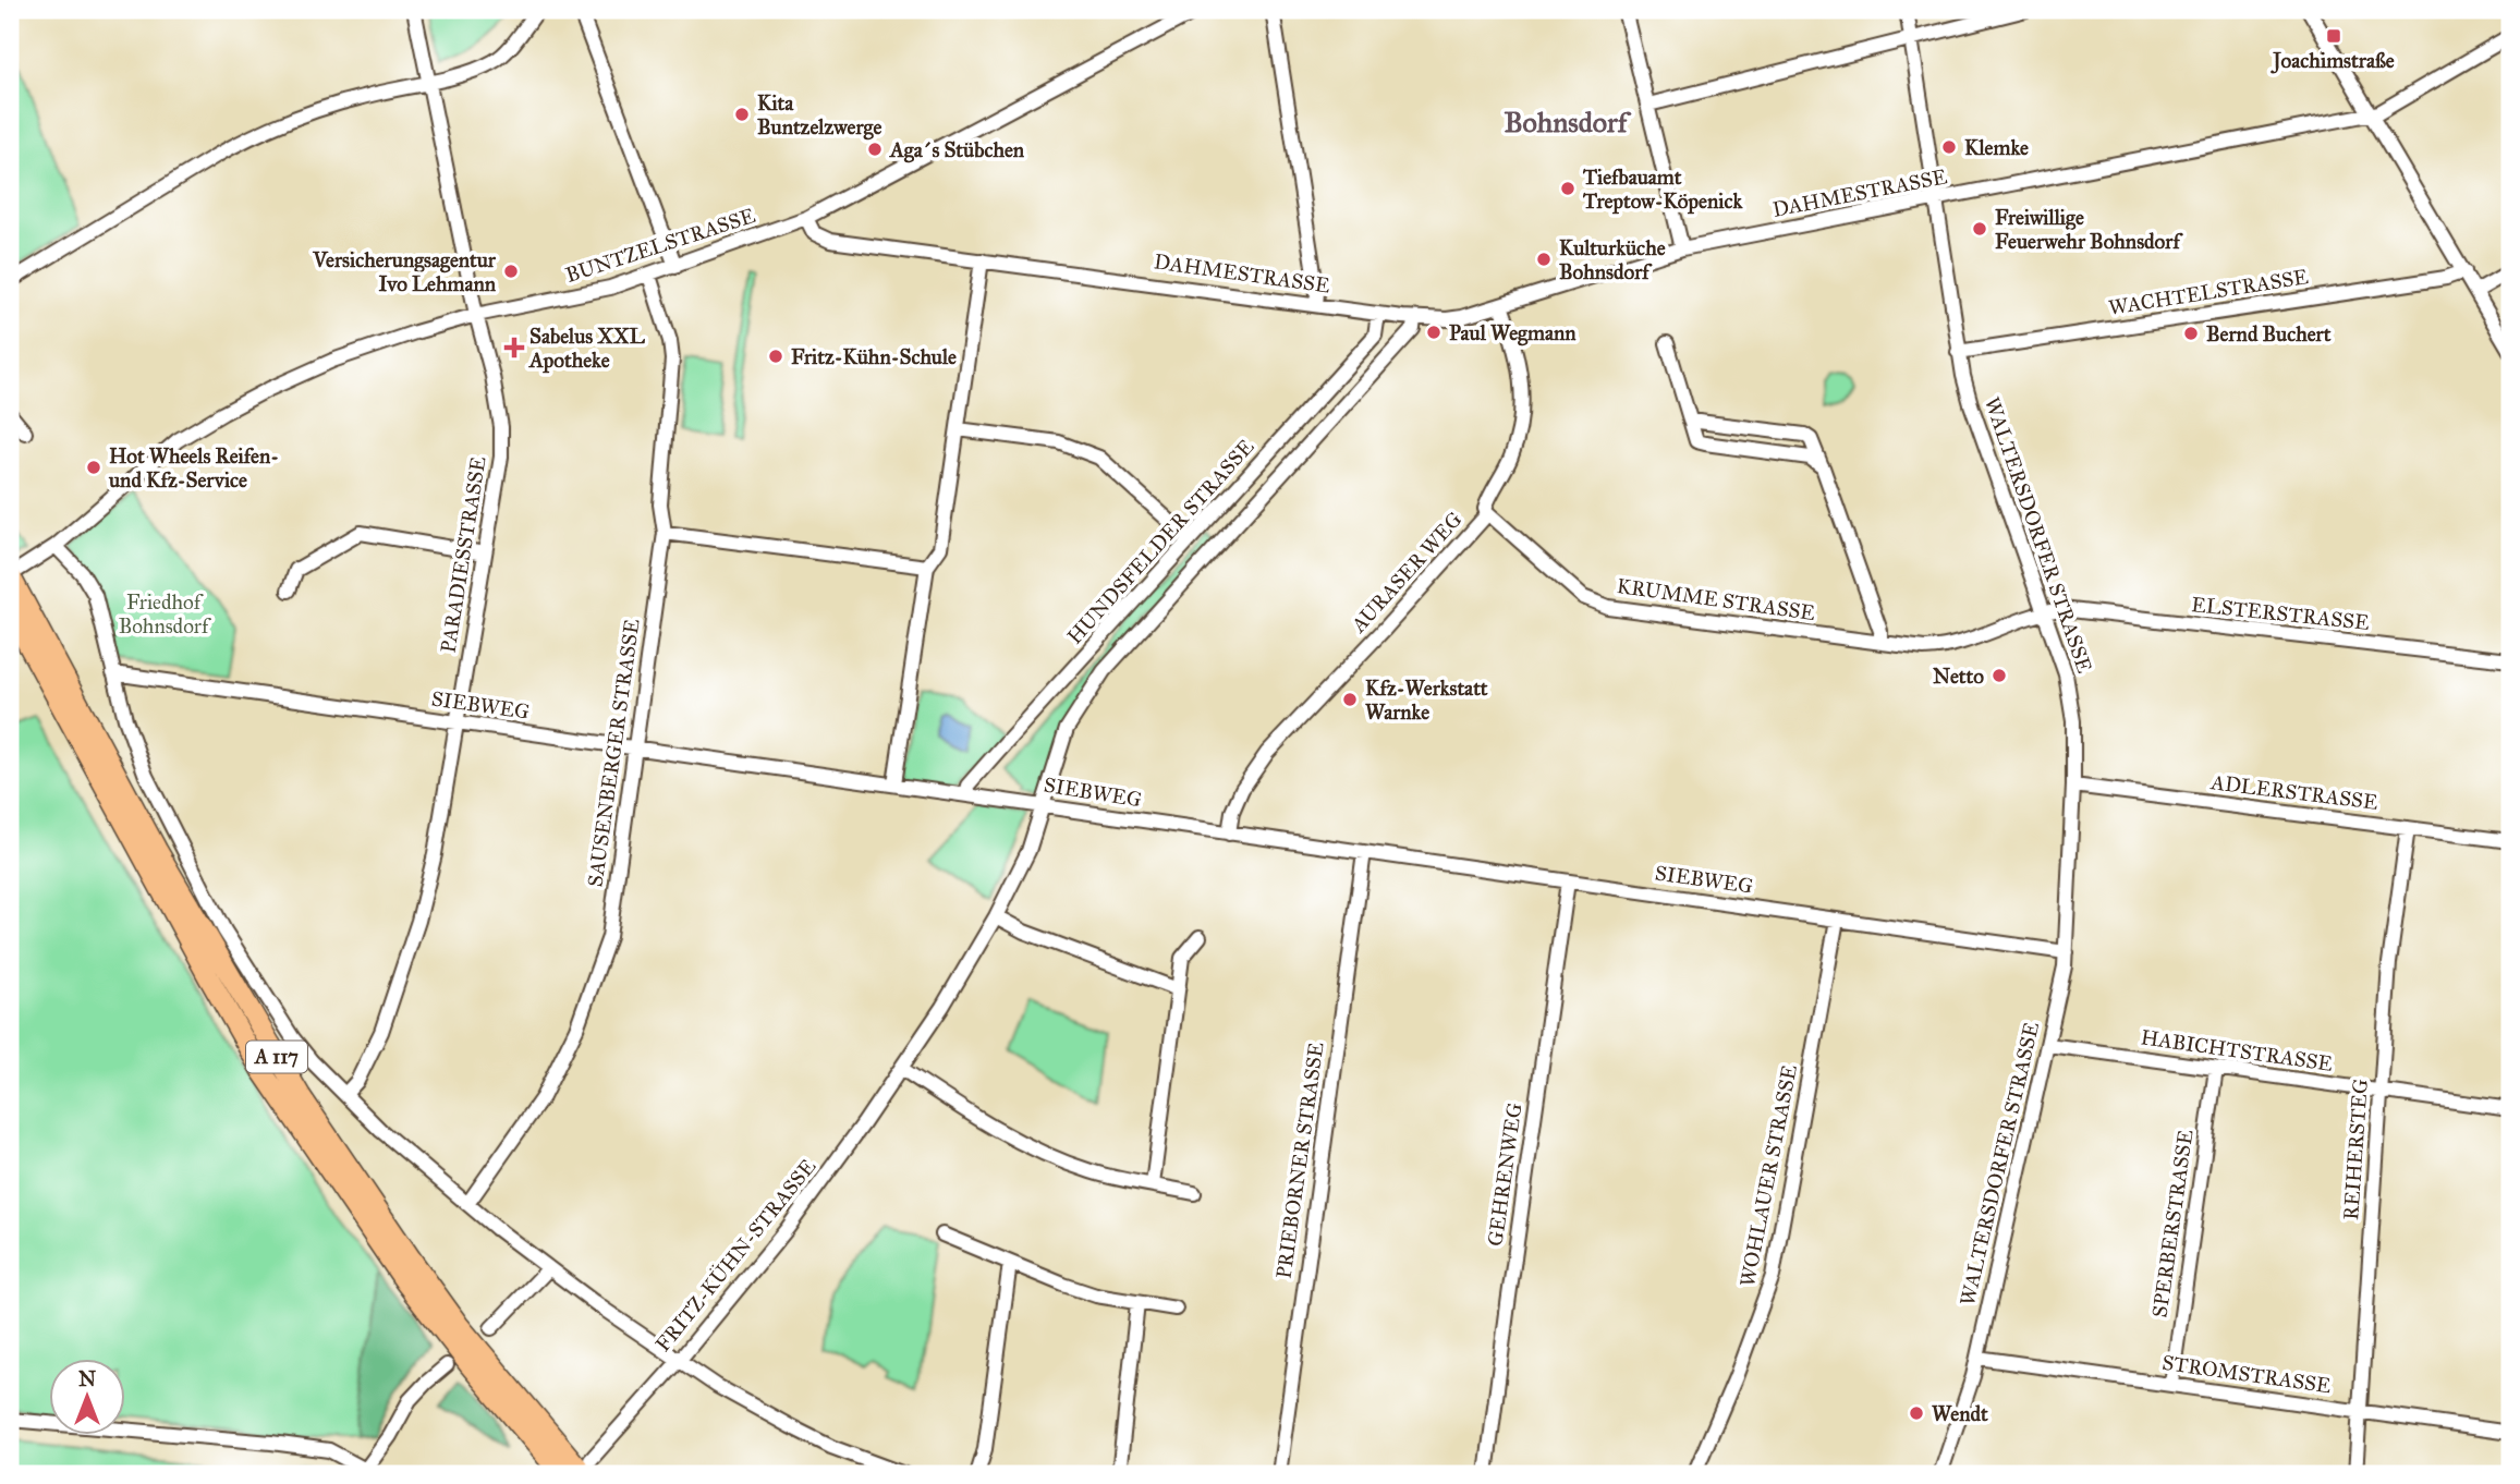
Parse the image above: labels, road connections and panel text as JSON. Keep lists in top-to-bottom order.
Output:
{
  "streets": {
    "highway": ["A 117"],
    "street": [
      "DAHMESTRASSE",
      "BUNTZELSTRASSE",
      "WACHTELSTRASSE",
      "WALTERSDORFER STRASSE",
      "HUNDSFELDER STRASSE",
      "PARADIESSTRASSE",
      "AURASER WEG",
      "KRUMME STRASSE",
      "ELSTERSTRASSE",
      "SIEBWEG",
      "SAUSENBERGER STRASSE",
      "ADLERSTRASSE",
      "HABICHTSTRASSE",
      "REIHERSTEG",
      "PRIEBORNER STRASSE",
      "GEHRENWEG",
      "WOHLAUER STRASSE",
      "SPERBERSTRASSE",
      "FRITZ-KÜHN-STRASSE",
      "STROMSTRASSE"
    ]
  },
  "crossings": [
    ["DAHMESTRASSE", "BUNTZELSTRASSE"],
    ["DAHMESTRASSE", "WALTERSDORFER STRASSE"],
    ["DAHMESTRASSE", "HUNDSFELDER STRASSE"],
    ["DAHMESTRASSE", "AURASER WEG"],
    ["BUNTZELSTRASSE", "PARADIESSTRASSE"],
    ["BUNTZELSTRASSE", "SAUSENBERGER STRASSE"],
    ["BUNTZELSTRASSE", "A 117"],
    ["WACHTELSTRASSE", "WALTERSDORFER STRASSE"],
    ["WALTERSDORFER STRASSE", "KRUMME STRASSE"],
    ["WALTERSDORFER STRASSE", "ELSTERSTRASSE"],
    ["WALTERSDORFER STRASSE", "SIEBWEG"],
    ["WALTERSDORFER STRASSE", "ADLERSTRASSE"],
    ["WALTERSDORFER STRASSE", "HABICHTSTRASSE"],
    ["WALTERSDORFER STRASSE", "STROMSTRASSE"],
    ["HUNDSFELDER STRASSE", "SIEBWEG"],
    ["HUNDSFELDER STRASSE", "FRITZ-KÜHN-STRASSE"],
    ["PARADIESSTRASSE", "SIEBWEG"],
    ["AURASER WEG", "KRUMME STRASSE"],
    ["AURASER WEG", "SIEBWEG"],
    ["KRUMME STRASSE", "ELSTERSTRASSE"],
    ["SIEBWEG", "SAUSENBERGER STRASSE"],
    ["SIEBWEG", "PRIEBORNER STRASSE"],
    ["SIEBWEG", "GEHRENWEG"],
    ["SIEBWEG", "WOHLAUER STRASSE"],
    ["SIEBWEG", "FRITZ-KÜHN-STRASSE"],
    ["ADLERSTRASSE", "REIHERSTEG"],
    ["HABICHTSTRASSE", "REIHERSTEG"],
    ["HABICHTSTRASSE", "SPERBERSTRASSE"],
    ["A 117", "FRITZ-KÜHN-STRASSE"],
    ["REIHERSTEG", "STROMSTRASSE"],
    ["SPERBERSTRASSE", "STROMSTRASSE"]
  ],
  "districts": ["Bohnsdorf"],
  "parks": ["Friedhof Bohnsdorf"],
  "places": {
    "transit": ["Joachimstraße"],
    "other": [
      "Kita Buntzelzwerge",
      "Klemke",
      "Aga´s Stübchen",
      "Tiefbauamt Treptow-Köpenick",
      "Freiwillige Feuerwehr Bohnsdorf",
      "Kulturküche Bohnsdorf",
      "Versicherungsagentur Ivo Lehmann",
      "Paul Wegmann",
      "Bernd Buchert",
      "Fritz-Kühn-Schule",
      "Hot Wheels Reifen- und Kfz-Service",
      "Netto",
      "Kfz-Werkstatt Warnke",
      "Wendt"
    ],
    "health": ["Sabelus XXL Apotheke"]
  },
  "north": "top"
}
